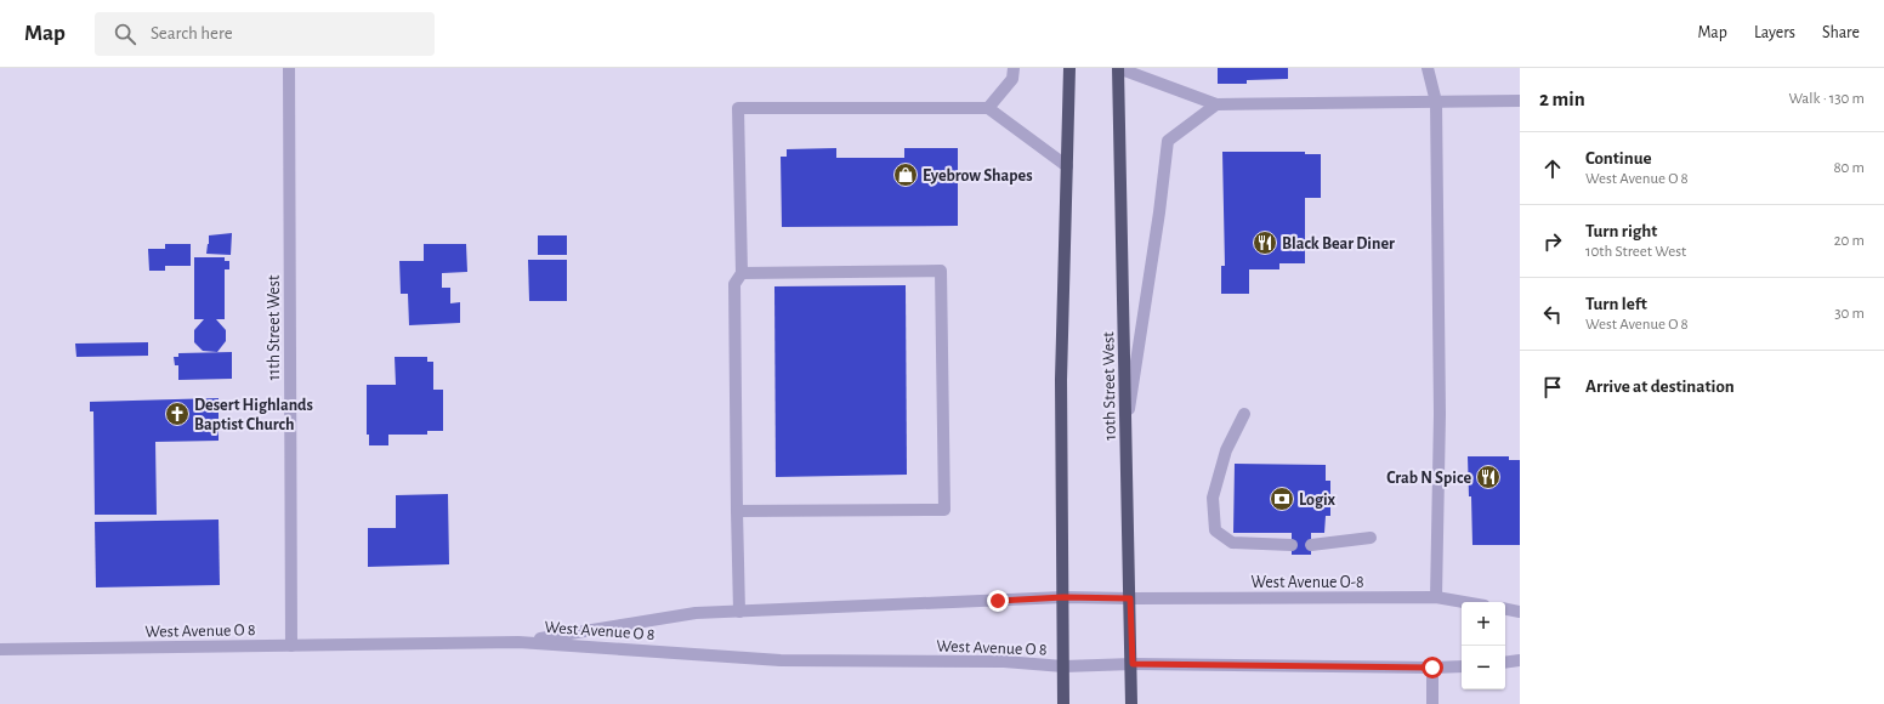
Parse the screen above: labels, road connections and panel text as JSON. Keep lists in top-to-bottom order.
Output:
{
  "streets": {
    "main road": ["10th Street West"],
    "street": ["11th Street West", "West Avenue O-8", "West Avenue O 8"]
  },
  "crossings": [
    ["11th Street West", "West Avenue O 8"],
    ["10th Street West", "West Avenue O-8"],
    ["10th Street West", "West Avenue O 8"],
    ["West Avenue O-8", "West Avenue O 8"]
  ],
  "places": {
    "shop": ["Eyebrow Shapes"],
    "restaurant": ["Black Bear Diner", "Crab N Spice"],
    "church": ["Desert Highlands Baptist Church"],
    "bank": ["Logix"]
  },
  "page": {
    "header": "Map",
    "search": "Search here",
    "nav": ["Map", "Layers", "Share"],
    "heading": ["2 min", "Walk · 130 m"],
    "list": [
      ["Continue", "West Avenue O 8", "80 m"],
      ["Turn right", "10th Street West", "20 m"],
      ["Turn left", "West Avenue O 8", "30 m"],
      "Arrive at destination"
    ],
    "map_buttons": ["+", "−"]
  }
}
